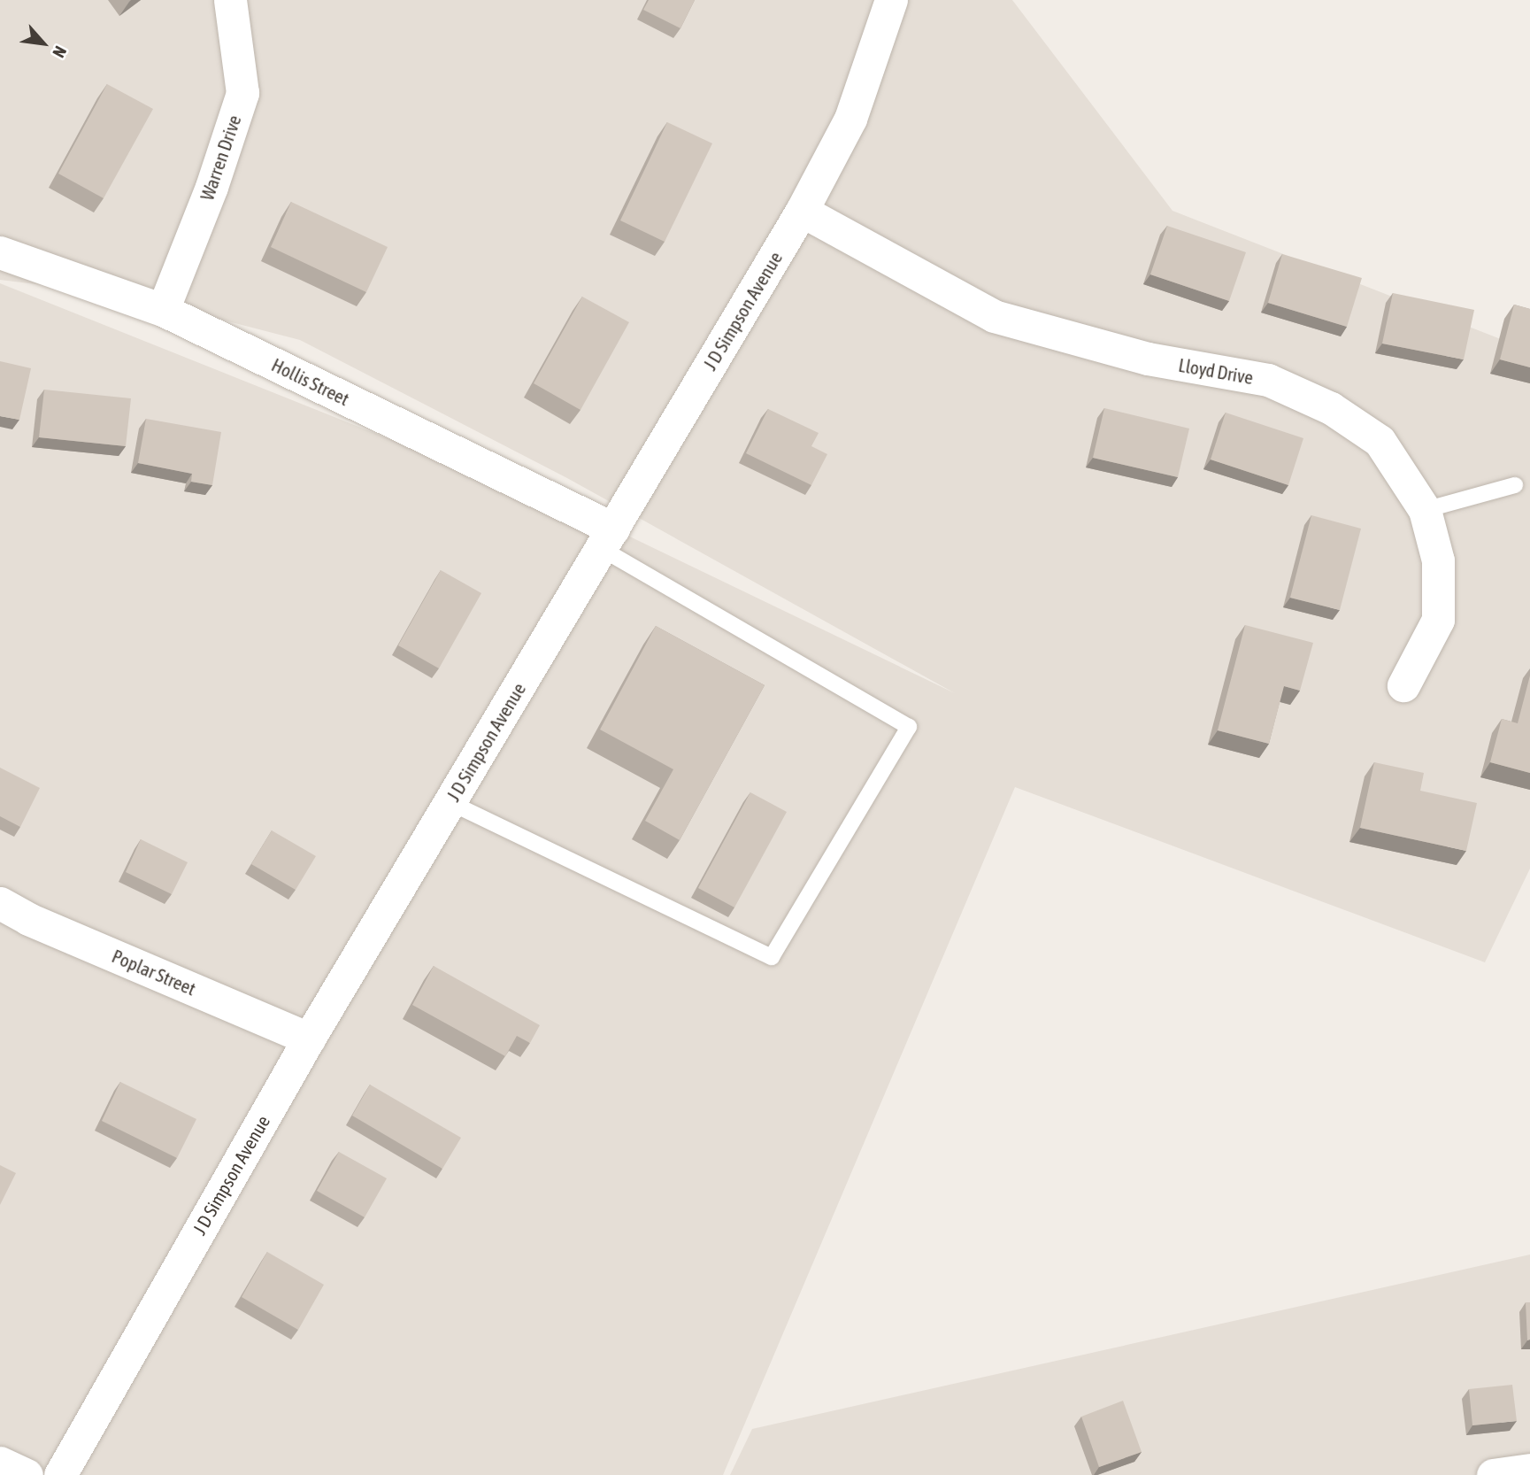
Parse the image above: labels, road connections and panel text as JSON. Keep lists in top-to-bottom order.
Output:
{
  "streets": {
    "street": [
      "Warren Drive",
      "J D Simpson Avenue",
      "Lloyd Drive",
      "Hollis Street",
      "Poplar Street"
    ]
  },
  "crossings": [
    ["Warren Drive", "Hollis Street"],
    ["J D Simpson Avenue", "Lloyd Drive"],
    ["J D Simpson Avenue", "Hollis Street"],
    ["J D Simpson Avenue", "Poplar Street"]
  ],
  "north": "bottom right"
}
